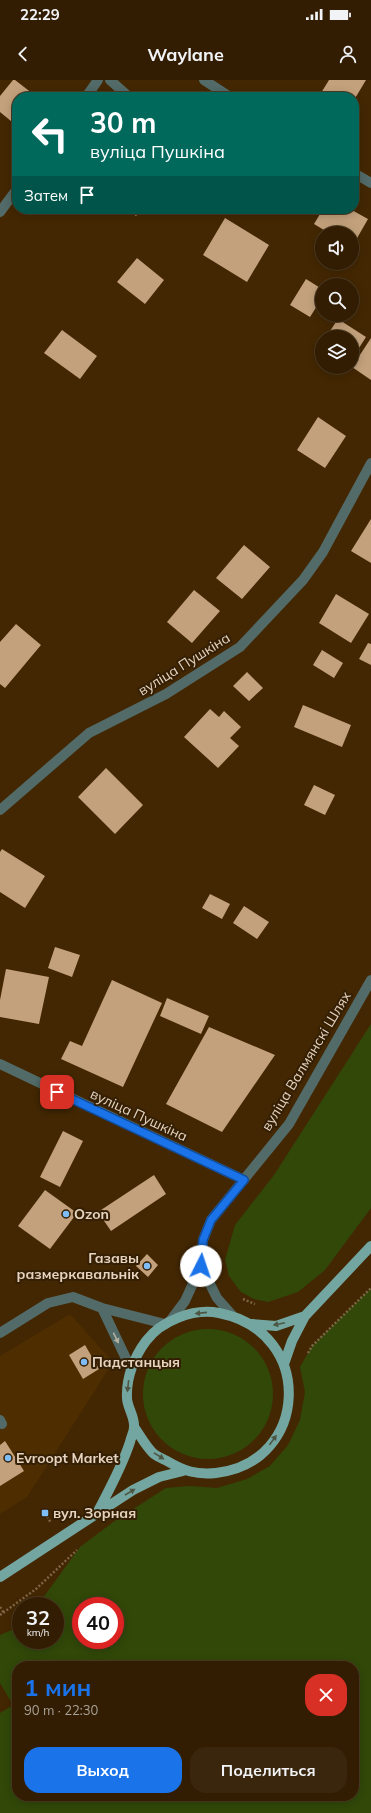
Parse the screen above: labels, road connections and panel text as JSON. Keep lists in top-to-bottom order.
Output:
{
  "streets": {
    "main road": ["вуліца Валмянскі Шлях"],
    "street": ["вуліца Пушкіна"]
  },
  "crossings": [
    ["вуліца Пушкіна", "вуліца Валмянскі Шлях"]
  ],
  "places": {
    "other": [
      "Ozon",
      "Газавы размеркавальнік",
      "Падстанцыя",
      "Evroopt Market"
    ],
    "transit": ["вул. Зорная"]
  },
  "page": {
    "status": "22:29",
    "header": "Waylane",
    "turn": ["30 m", "вуліца Пушкіна"],
    "then": "Затем",
    "speed": "32 km/h",
    "limit": "40",
    "heading": ["1 мин", "90 m · 22:30"],
    "buttons": ["Выход", "Поделиться"]
  }
}
